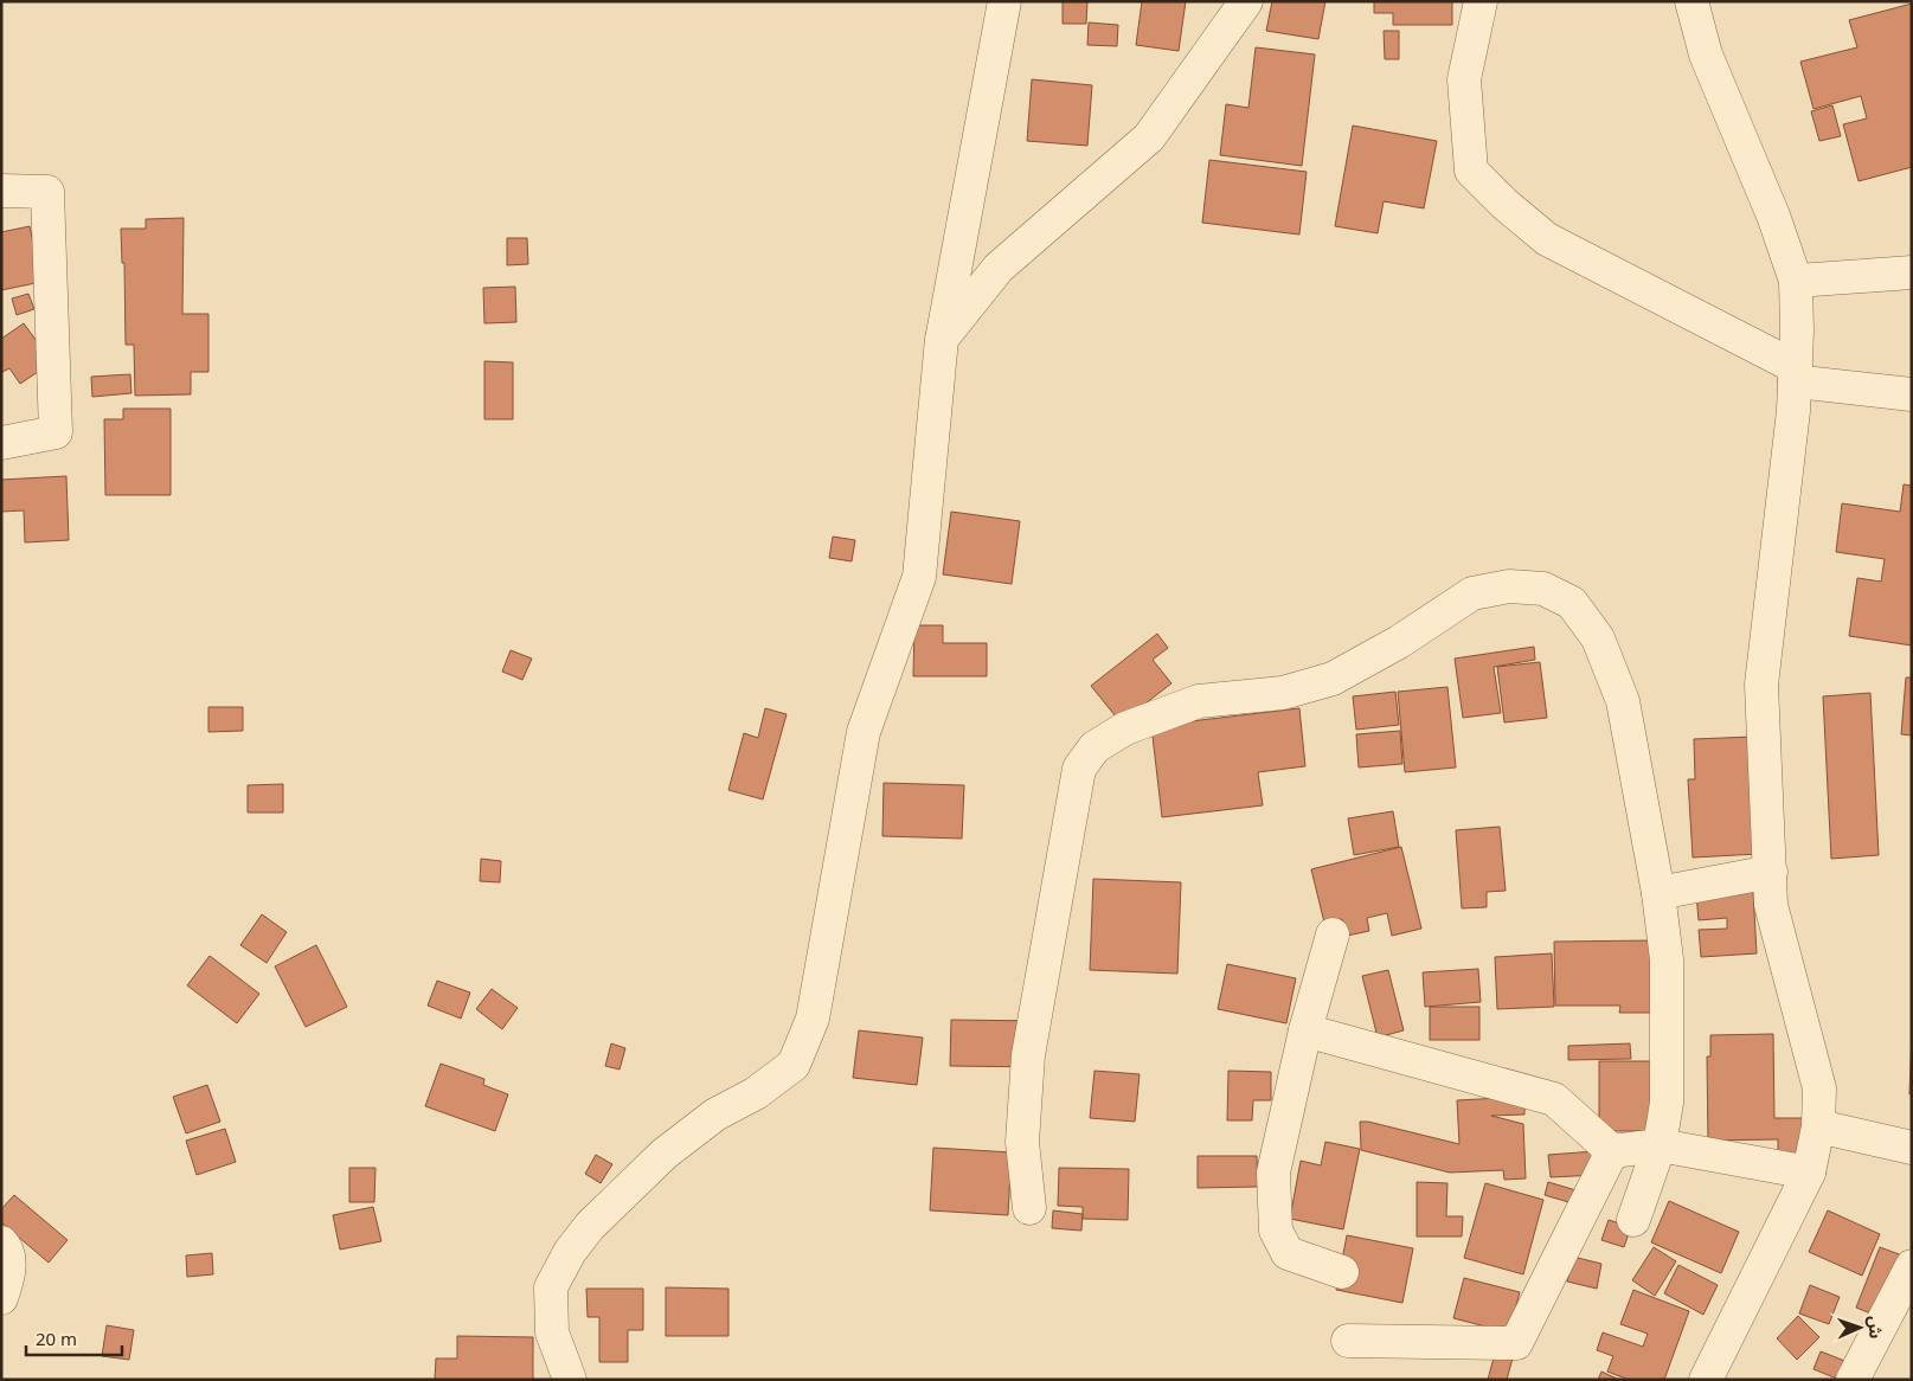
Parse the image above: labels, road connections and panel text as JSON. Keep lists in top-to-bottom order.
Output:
{
  "scale_bar": "20 m",
  "north": "right"
}
